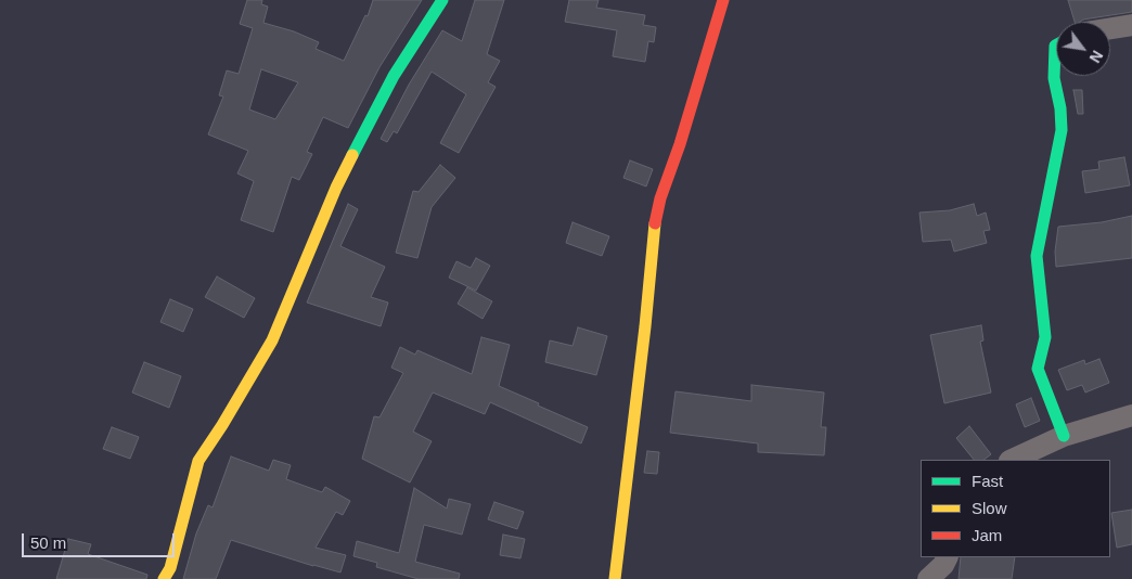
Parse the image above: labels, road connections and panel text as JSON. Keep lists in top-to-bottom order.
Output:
{
  "legend": ["Fast", "Slow", "Jam"],
  "scale_bar": "50 m",
  "north": "bottom right"
}
